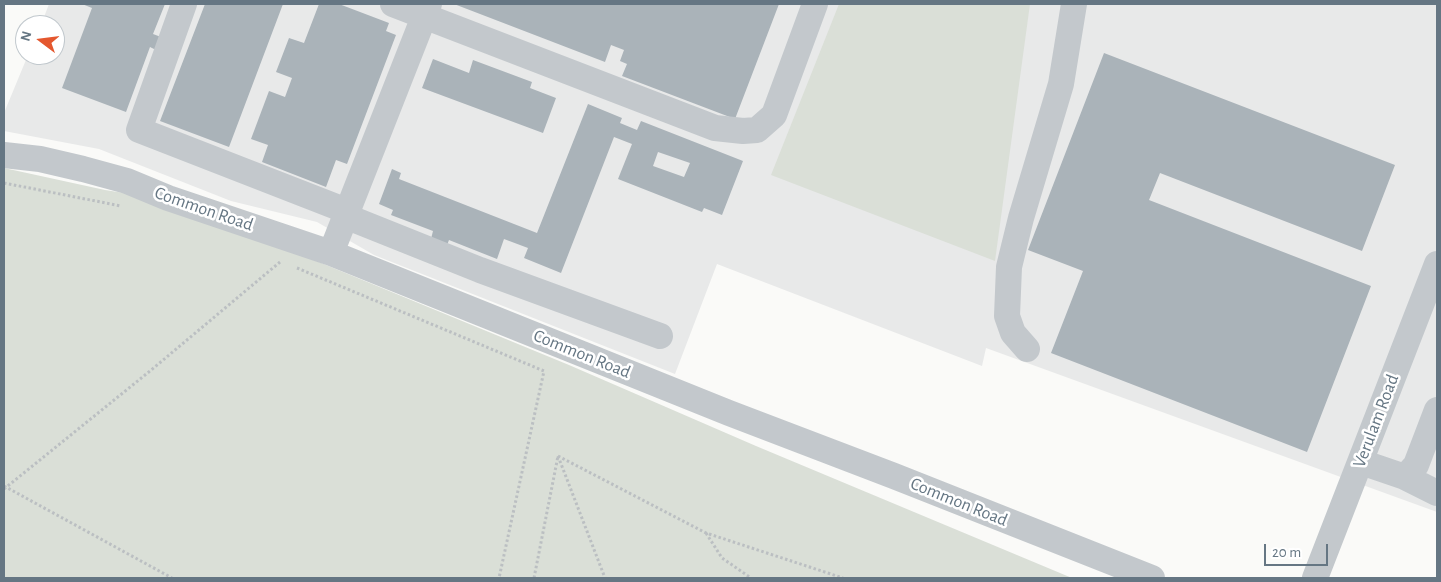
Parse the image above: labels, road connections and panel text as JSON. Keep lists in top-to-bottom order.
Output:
{
  "streets": {
    "street": ["Common Road", "Verulam Road"]
  },
  "scale_bar": "20 m",
  "north": "left"
}
